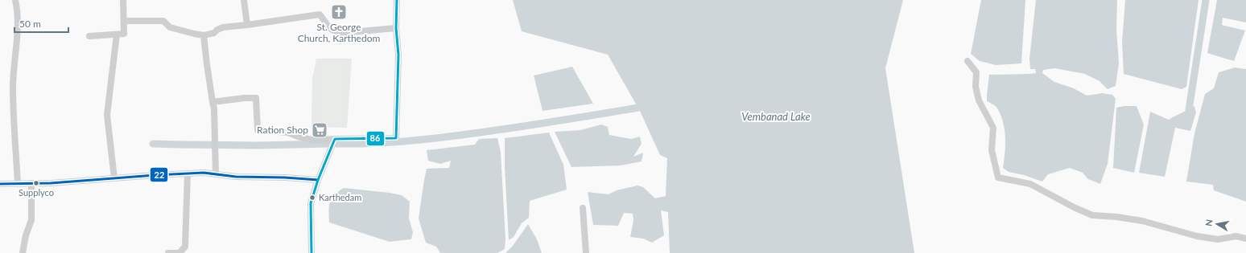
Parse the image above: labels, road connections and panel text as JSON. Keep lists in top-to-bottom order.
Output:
{
  "water": ["Vembanad Lake"],
  "places": {
    "church": ["St. George Church, Karthedom"],
    "supermarket": ["Ration Shop"],
    "other": ["Supplyco", "Karthedam"]
  },
  "lines": ["transit line 86", "transit line 22"],
  "scale_bar": "50 m",
  "north": "left"
}
